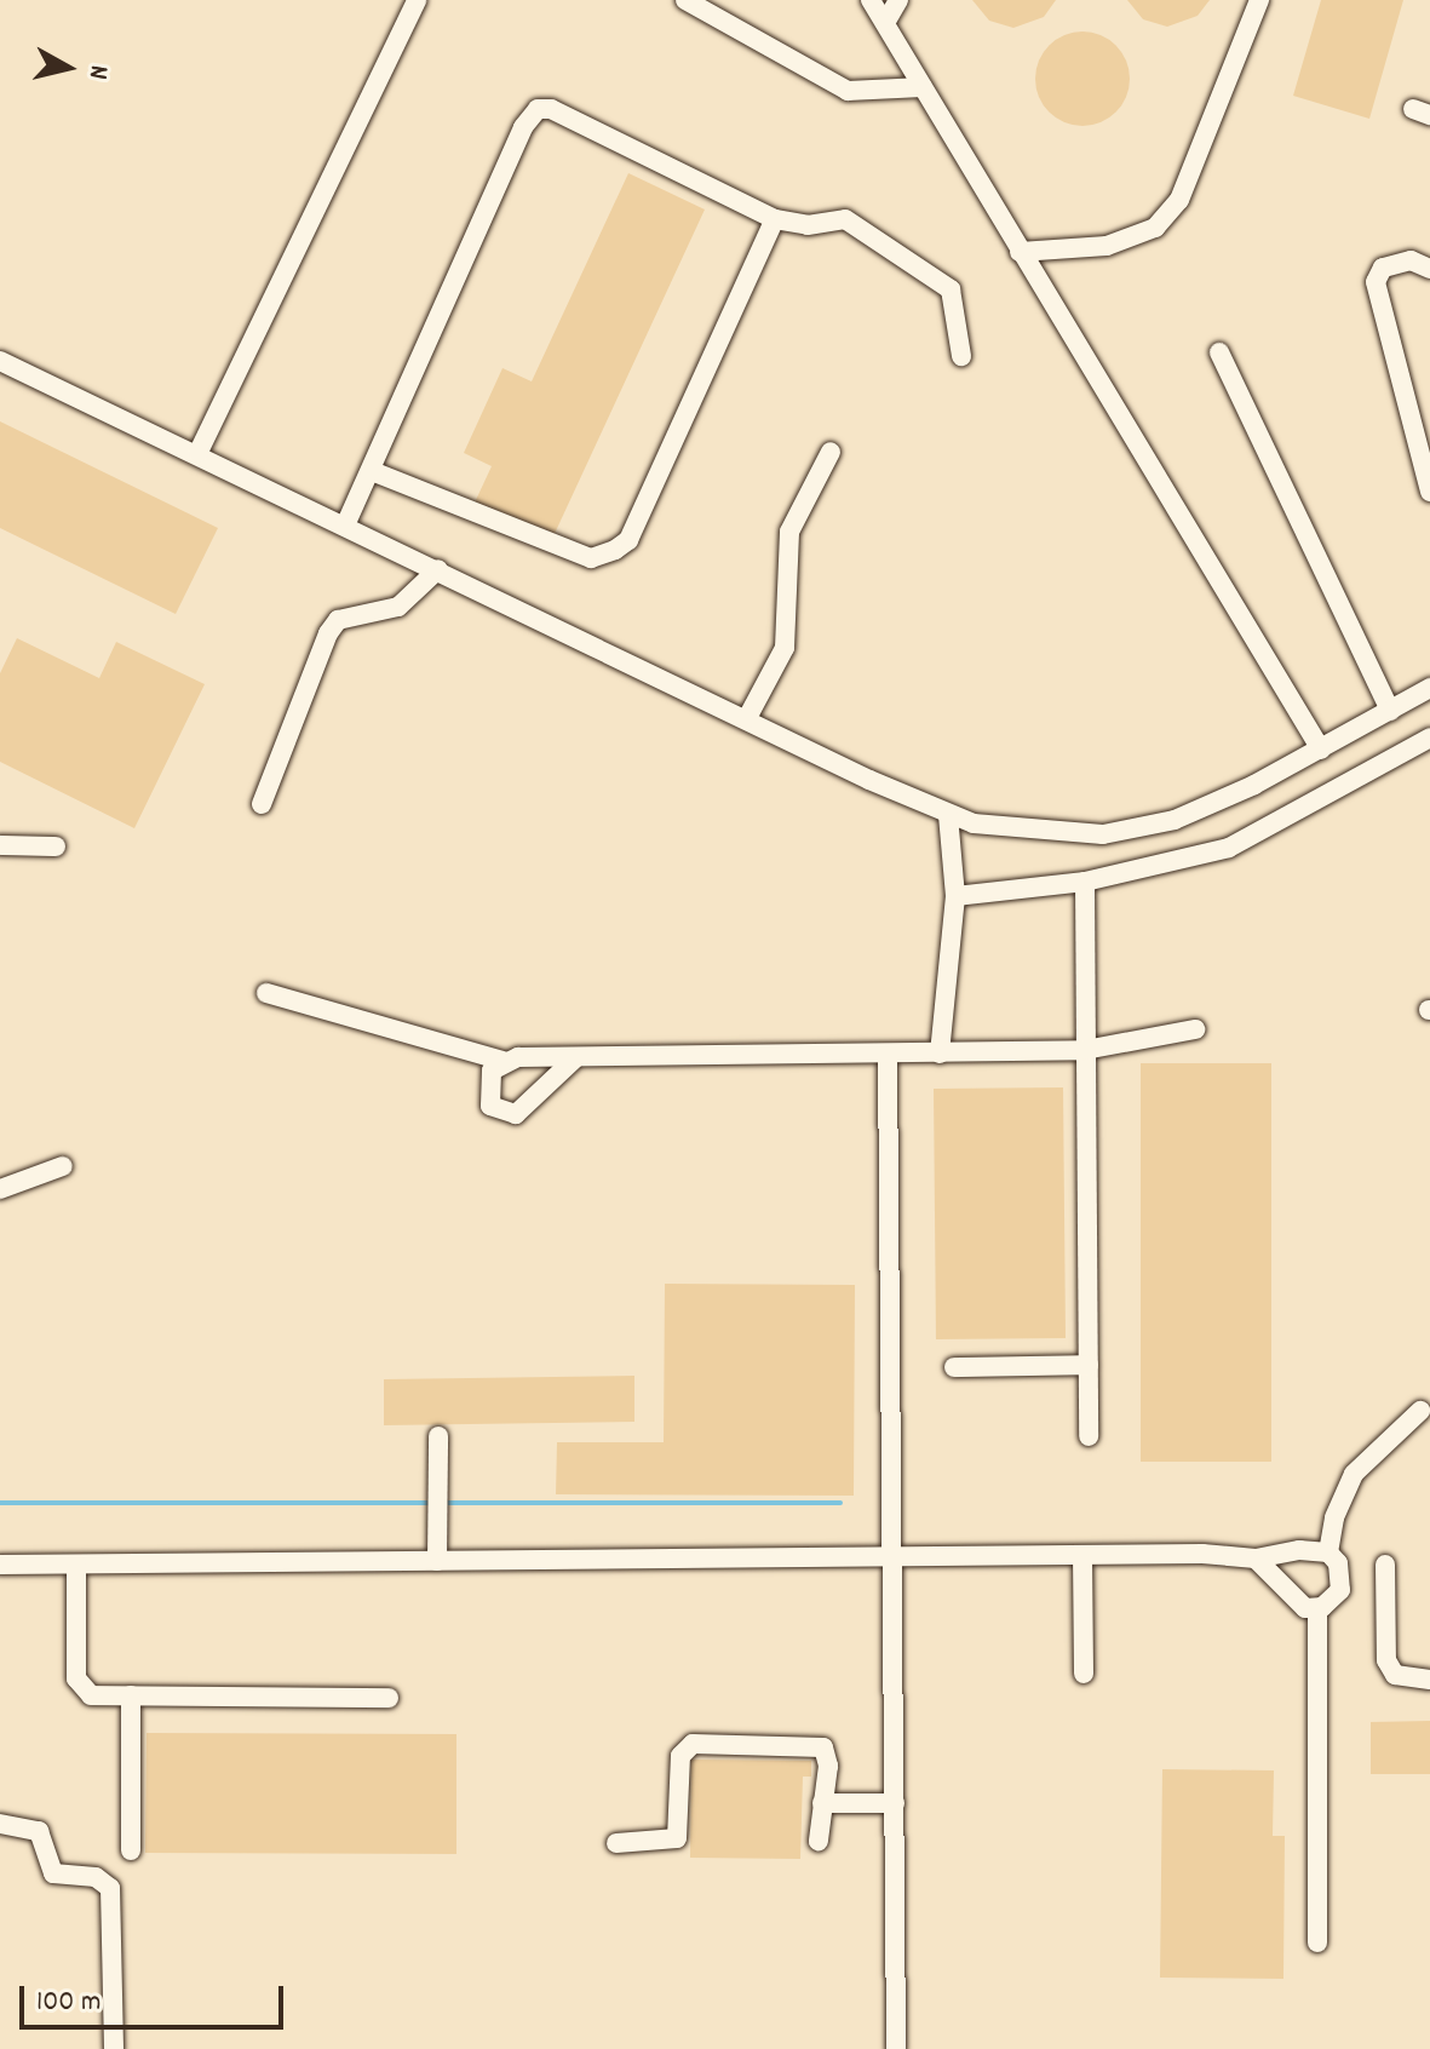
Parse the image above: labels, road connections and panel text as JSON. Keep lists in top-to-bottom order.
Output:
{
  "scale_bar": "100 m",
  "north": "right"
}
